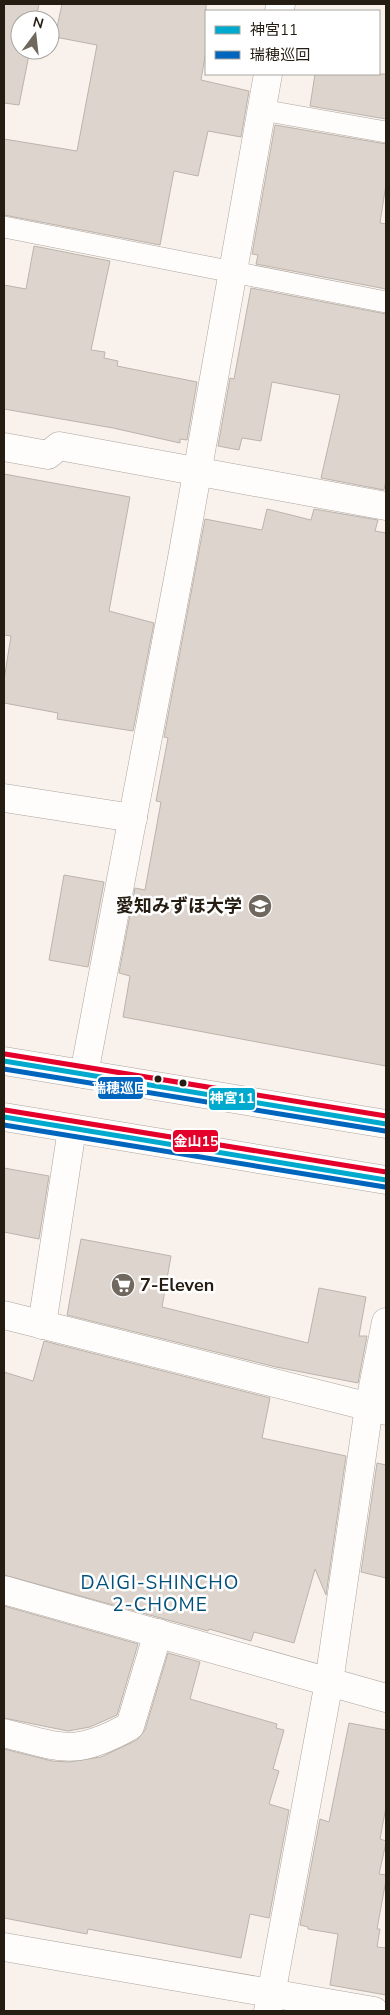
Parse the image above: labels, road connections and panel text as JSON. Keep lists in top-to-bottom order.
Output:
{
  "districts": ["DAIGI-SHINCHO 2-CHOME"],
  "places": {
    "school or university": ["愛知みずほ大学"],
    "supermarket": ["7-Eleven"]
  },
  "lines": ["transit line 金山15", "transit line 神宮11", "transit line 瑞穂巡回"],
  "legend": ["神宮11", "瑞穂巡回"],
  "north": "top"
}
